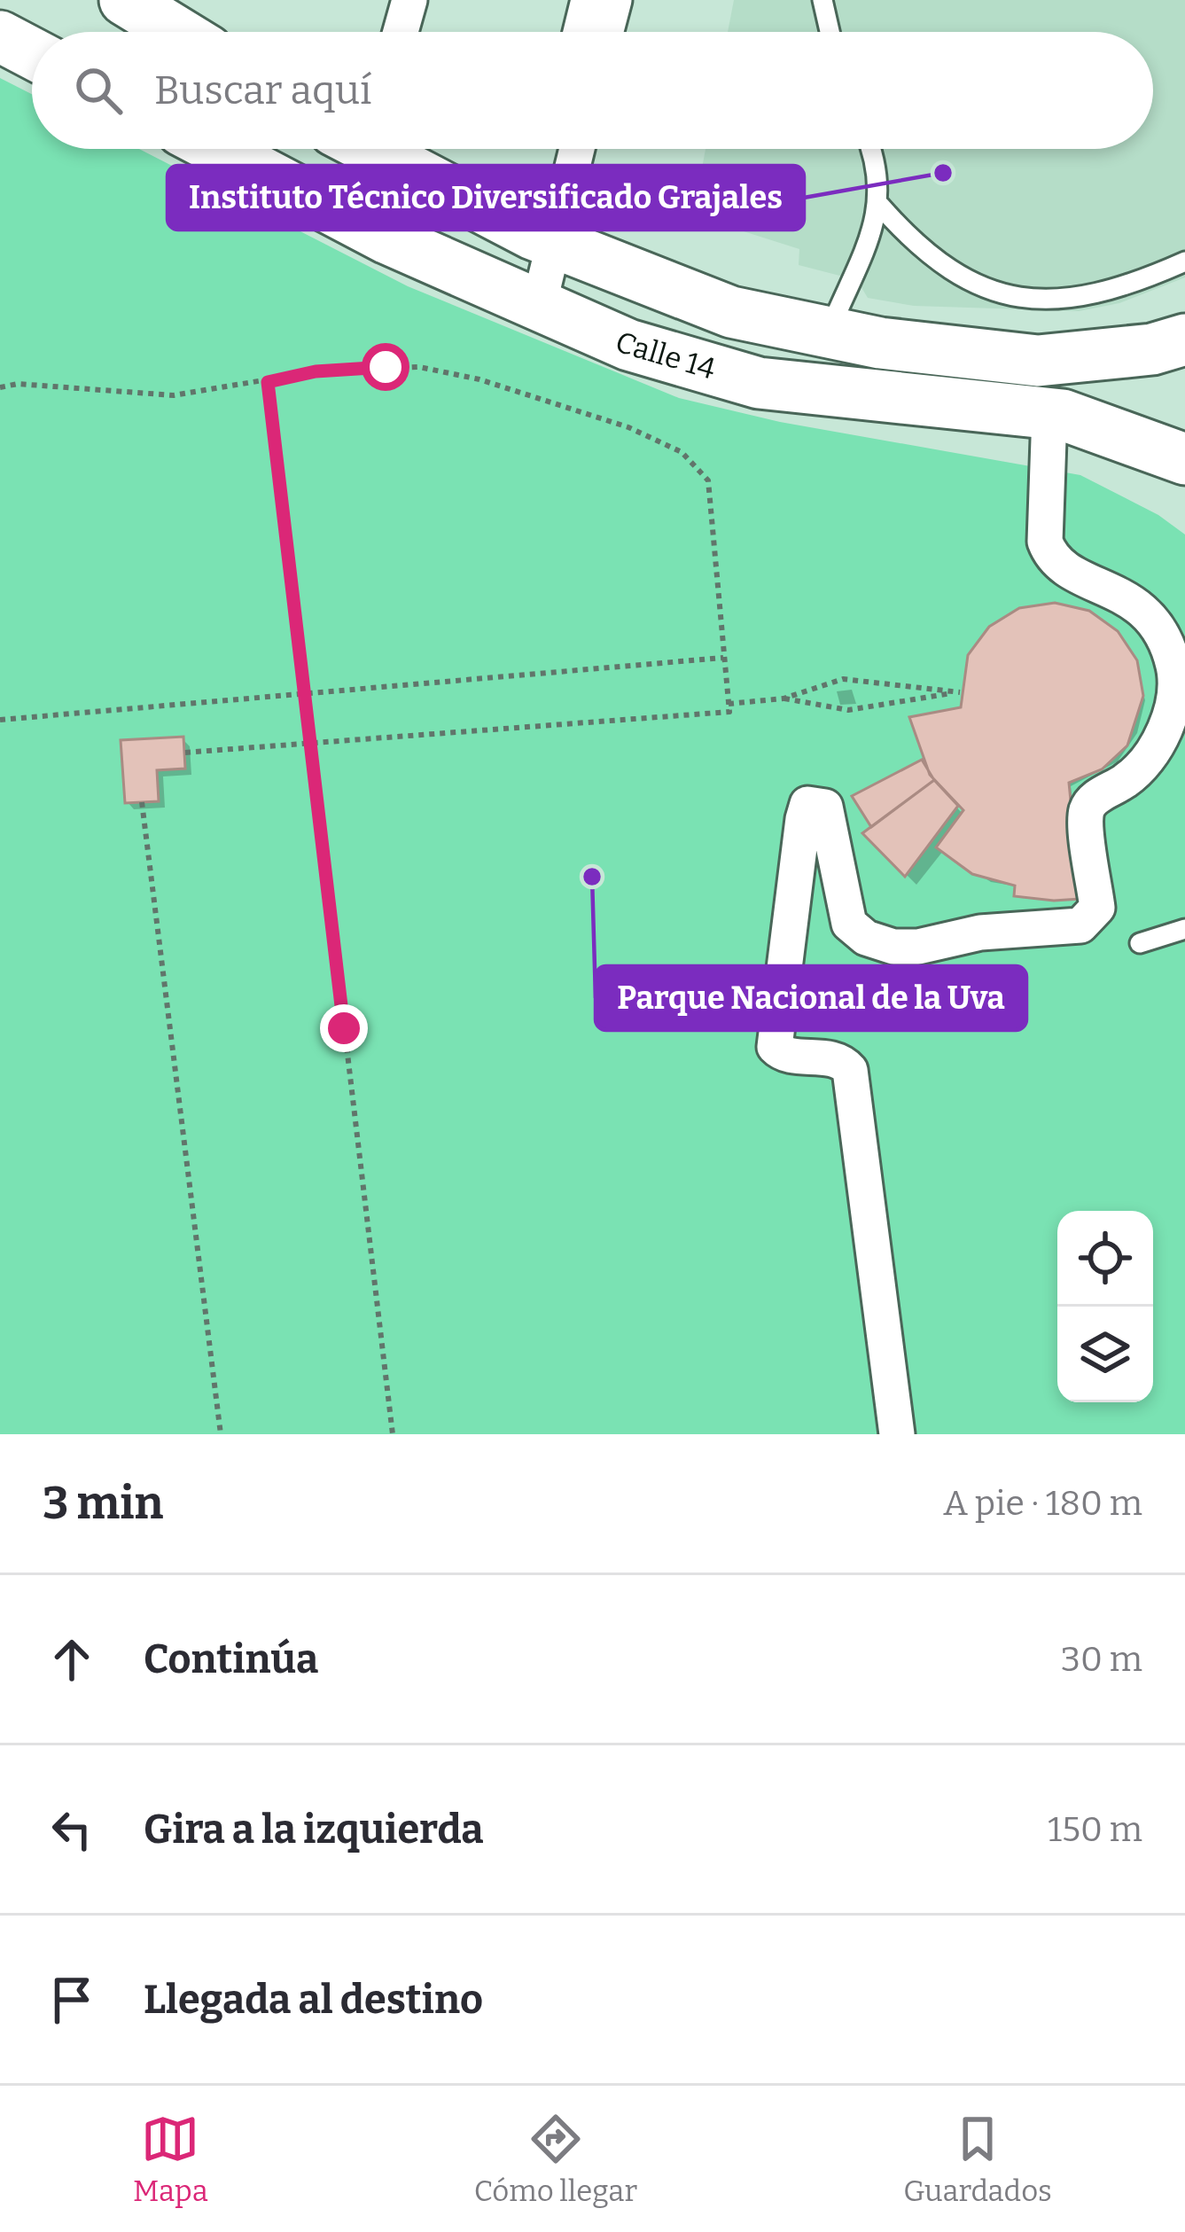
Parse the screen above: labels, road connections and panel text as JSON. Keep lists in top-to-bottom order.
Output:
{
  "streets": {
    "main road": ["Calle 14"]
  },
  "places": ["Instituto Técnico Diversificado Grajales", "Parque Nacional de la Uva"],
  "page": {
    "search": "Buscar aquí",
    "heading": ["3 min", "A pie · 180 m"],
    "list": [
      ["Continúa", "30 m"],
      ["Gira a la izquierda", "150 m"],
      "Llegada al destino"
    ],
    "nav": ["Mapa", "Cómo llegar", "Guardados"]
  }
}
